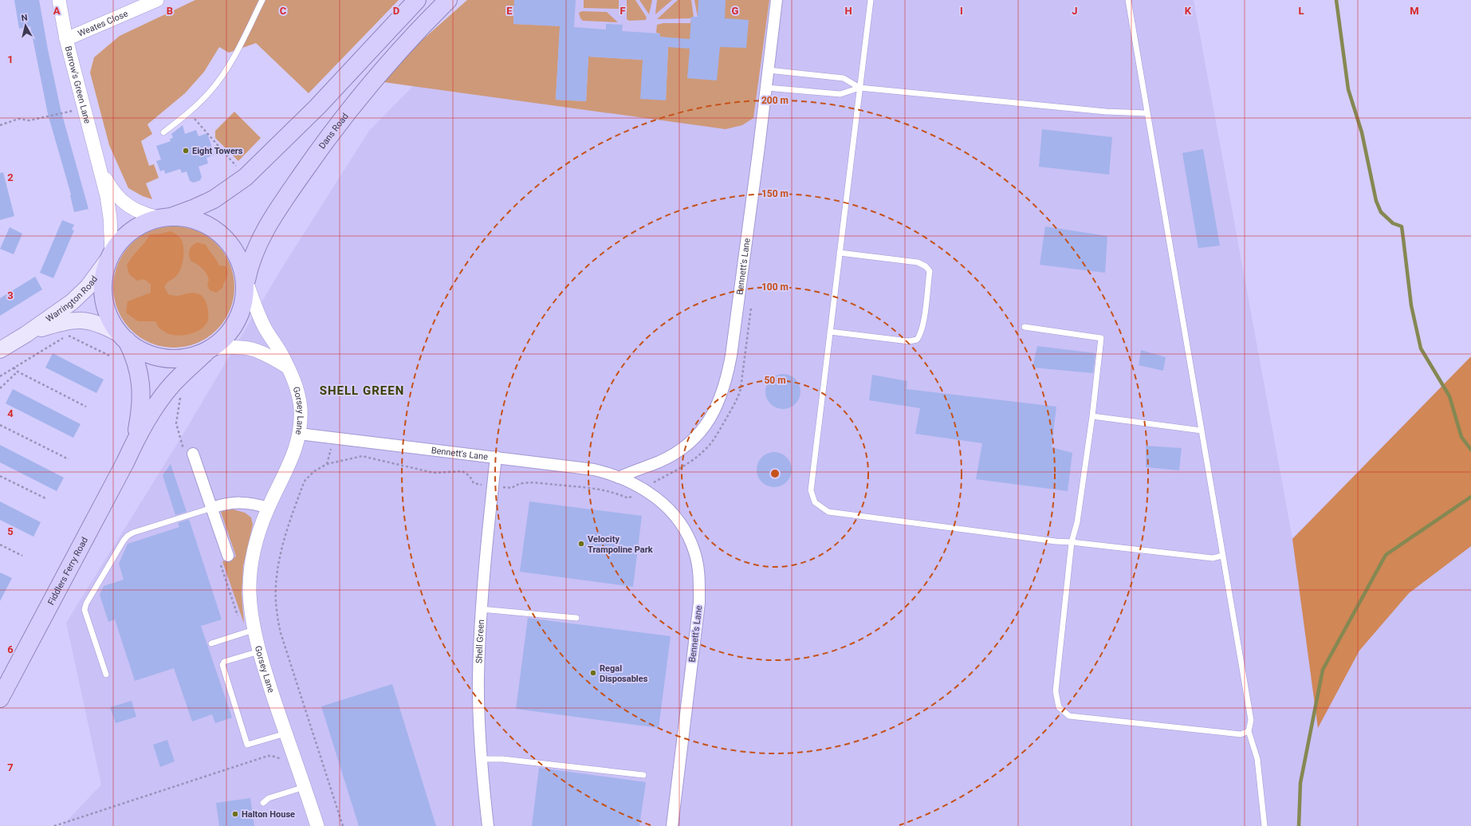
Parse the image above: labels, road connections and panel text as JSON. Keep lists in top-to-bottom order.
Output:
{
  "streets": {
    "main road": ["Dans Road", "Warrington Road", "Fiddlers Ferry Road"],
    "street": [
      "Weates Close",
      "Barrow's Green Lane",
      "Bennett's Lane",
      "Gorsey Lane",
      "Shell Green"
    ]
  },
  "crossings": [
    ["Weates Close", "Barrow's Green Lane"],
    ["Barrow's Green Lane", "Warrington Road"],
    ["Barrow's Green Lane", "Fiddlers Ferry Road"],
    ["Dans Road", "Gorsey Lane"],
    ["Dans Road", "Fiddlers Ferry Road"],
    ["Bennett's Lane", "Gorsey Lane"],
    ["Bennett's Lane", "Shell Green"],
    ["Warrington Road", "Fiddlers Ferry Road"]
  ],
  "districts": ["SHELL GREEN"],
  "places": [
    "Eight Towers",
    "Velocity Trampoline Park",
    "Regal Disposables",
    "Halton House"
  ],
  "north": "top",
  "grid": {
    "columns": [
      "A",
      "B",
      "C",
      "D",
      "E",
      "F",
      "G",
      "H",
      "I",
      "J",
      "K",
      "L",
      "M"
    ],
    "rows": [
      "1",
      "2",
      "3",
      "4",
      "5",
      "6",
      "7"
    ]
  },
  "rings": [
    "200 m",
    "150 m",
    "100 m",
    "50 m"
  ]
}
